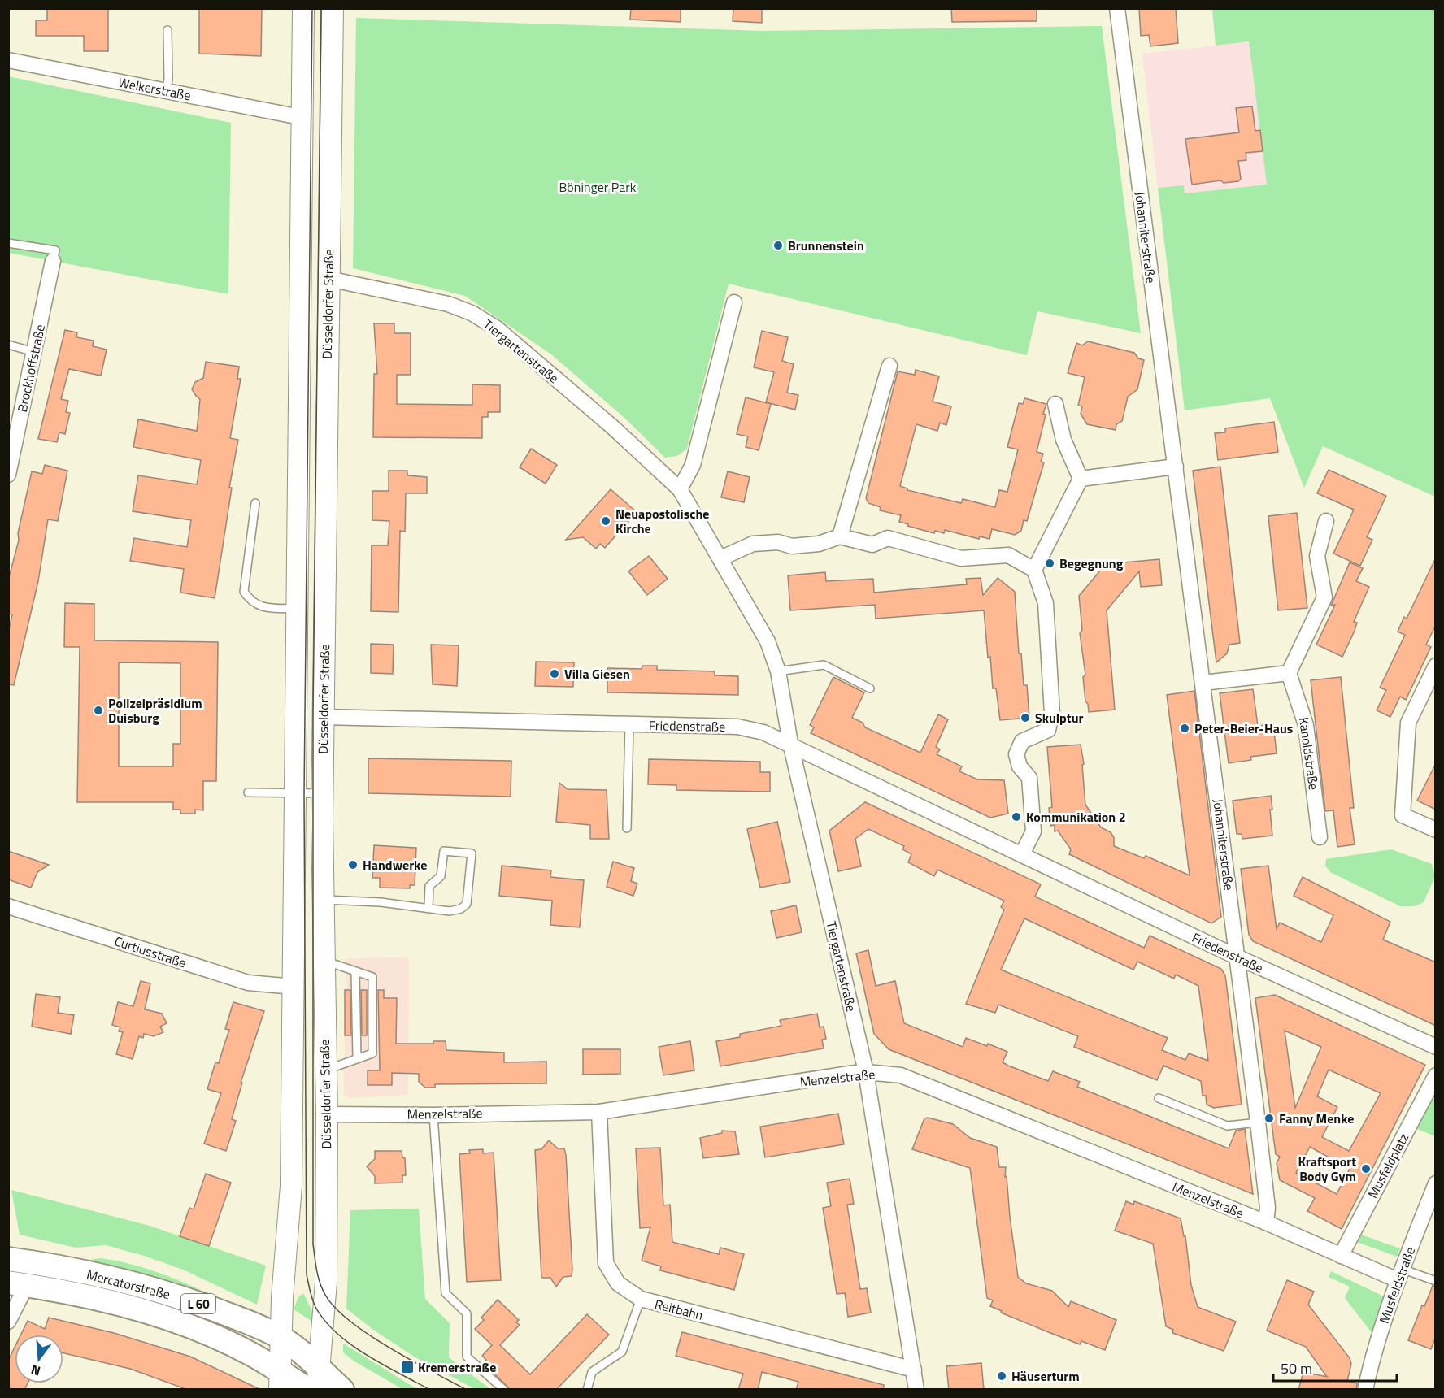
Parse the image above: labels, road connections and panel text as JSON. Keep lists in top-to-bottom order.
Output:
{
  "streets": {
    "main road": ["Düsseldorfer Straße", "Mercatorstraße", "L 60"],
    "street": [
      "Welkerstraße",
      "Johanniterstraße",
      "Tiergartenstraße",
      "Brockhoffstraße",
      "Friedenstraße",
      "Kanoldstraße",
      "Curtiusstraße",
      "Menzelstraße",
      "Musfeldplatz",
      "Musfeldstraße",
      "Reitbahn"
    ]
  },
  "crossings": [
    ["Welkerstraße", "Düsseldorfer Straße"],
    ["Johanniterstraße", "Friedenstraße"],
    ["Johanniterstraße", "Menzelstraße"],
    ["Düsseldorfer Straße", "Tiergartenstraße"],
    ["Düsseldorfer Straße", "Friedenstraße"],
    ["Düsseldorfer Straße", "Curtiusstraße"],
    ["Düsseldorfer Straße", "Menzelstraße"],
    ["Düsseldorfer Straße", "Mercatorstraße"],
    ["Düsseldorfer Straße", "L 60"],
    ["Tiergartenstraße", "Friedenstraße"],
    ["Tiergartenstraße", "Menzelstraße"],
    ["Tiergartenstraße", "Reitbahn"],
    ["Menzelstraße", "Musfeldplatz"],
    ["Menzelstraße", "Musfeldstraße"],
    ["Menzelstraße", "Reitbahn"],
    ["Mercatorstraße", "L 60"]
  ],
  "parks": ["Böninger Park"],
  "places": {
    "other": [
      "Brunnenstein",
      "Neuapostolische Kirche",
      "Begegnung",
      "Villa Giesen",
      "Polizeipräsidium Duisburg",
      "Skulptur",
      "Peter-Beier-Haus",
      "Kommunikation 2",
      "Handwerke",
      "Fanny Menke",
      "Kraftsport Body Gym",
      "Häuserturm"
    ],
    "transit": ["Kremerstraße"]
  },
  "scale_bar": "50 m",
  "north": "bottom"
}
